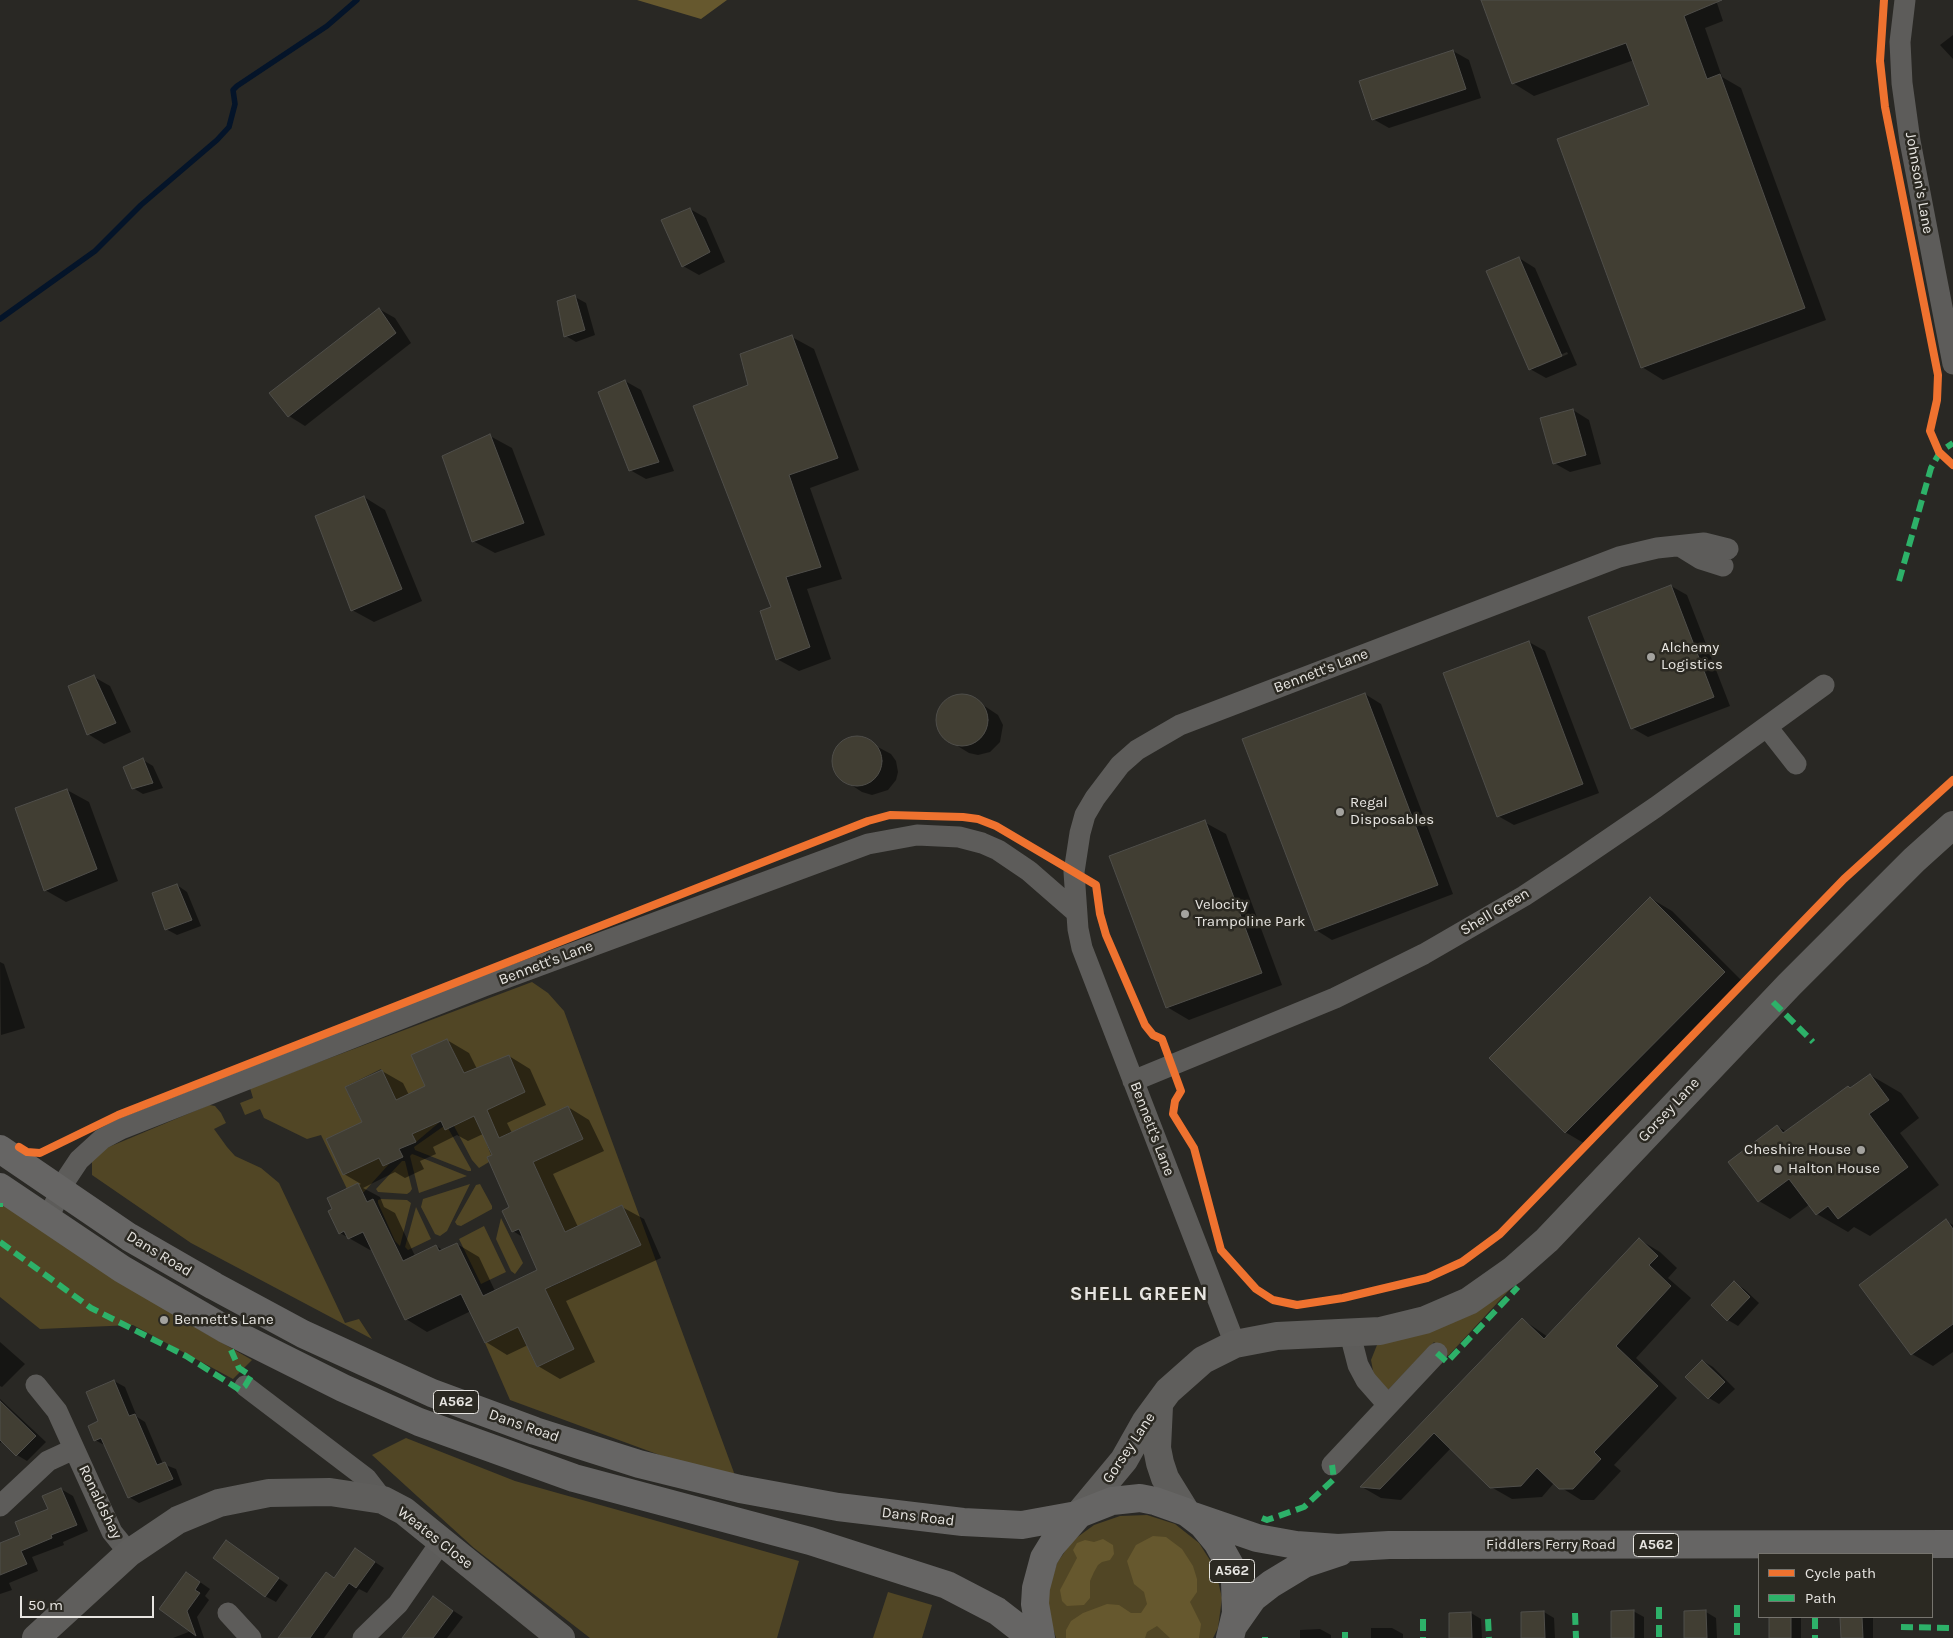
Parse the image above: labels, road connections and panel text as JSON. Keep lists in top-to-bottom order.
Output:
{
  "streets": {
    "main road": ["Dans Road", "A562", "Fiddlers Ferry Road"],
    "street": [
      "Johnson's Lane",
      "Bennett's Lane",
      "Shell Green",
      "Gorsey Lane",
      "Ronaldshay",
      "Weates Close"
    ]
  },
  "crossings": [
    ["Bennett's Lane", "Shell Green"],
    ["Bennett's Lane", "Gorsey Lane"],
    ["Bennett's Lane", "Dans Road"],
    ["Gorsey Lane", "Dans Road"],
    ["Gorsey Lane", "A562"],
    ["Gorsey Lane", "Fiddlers Ferry Road"],
    ["Dans Road", "A562"],
    ["A562", "Fiddlers Ferry Road"],
    ["Ronaldshay", "Weates Close"]
  ],
  "districts": ["SHELL GREEN"],
  "places": [
    "Alchemy Logistics",
    "Regal Disposables",
    "Velocity Trampoline Park",
    "Cheshire House",
    "Halton House",
    "Bennett's Lane"
  ],
  "legend": ["Cycle path", "Path"],
  "scale_bar": "50 m"
}
